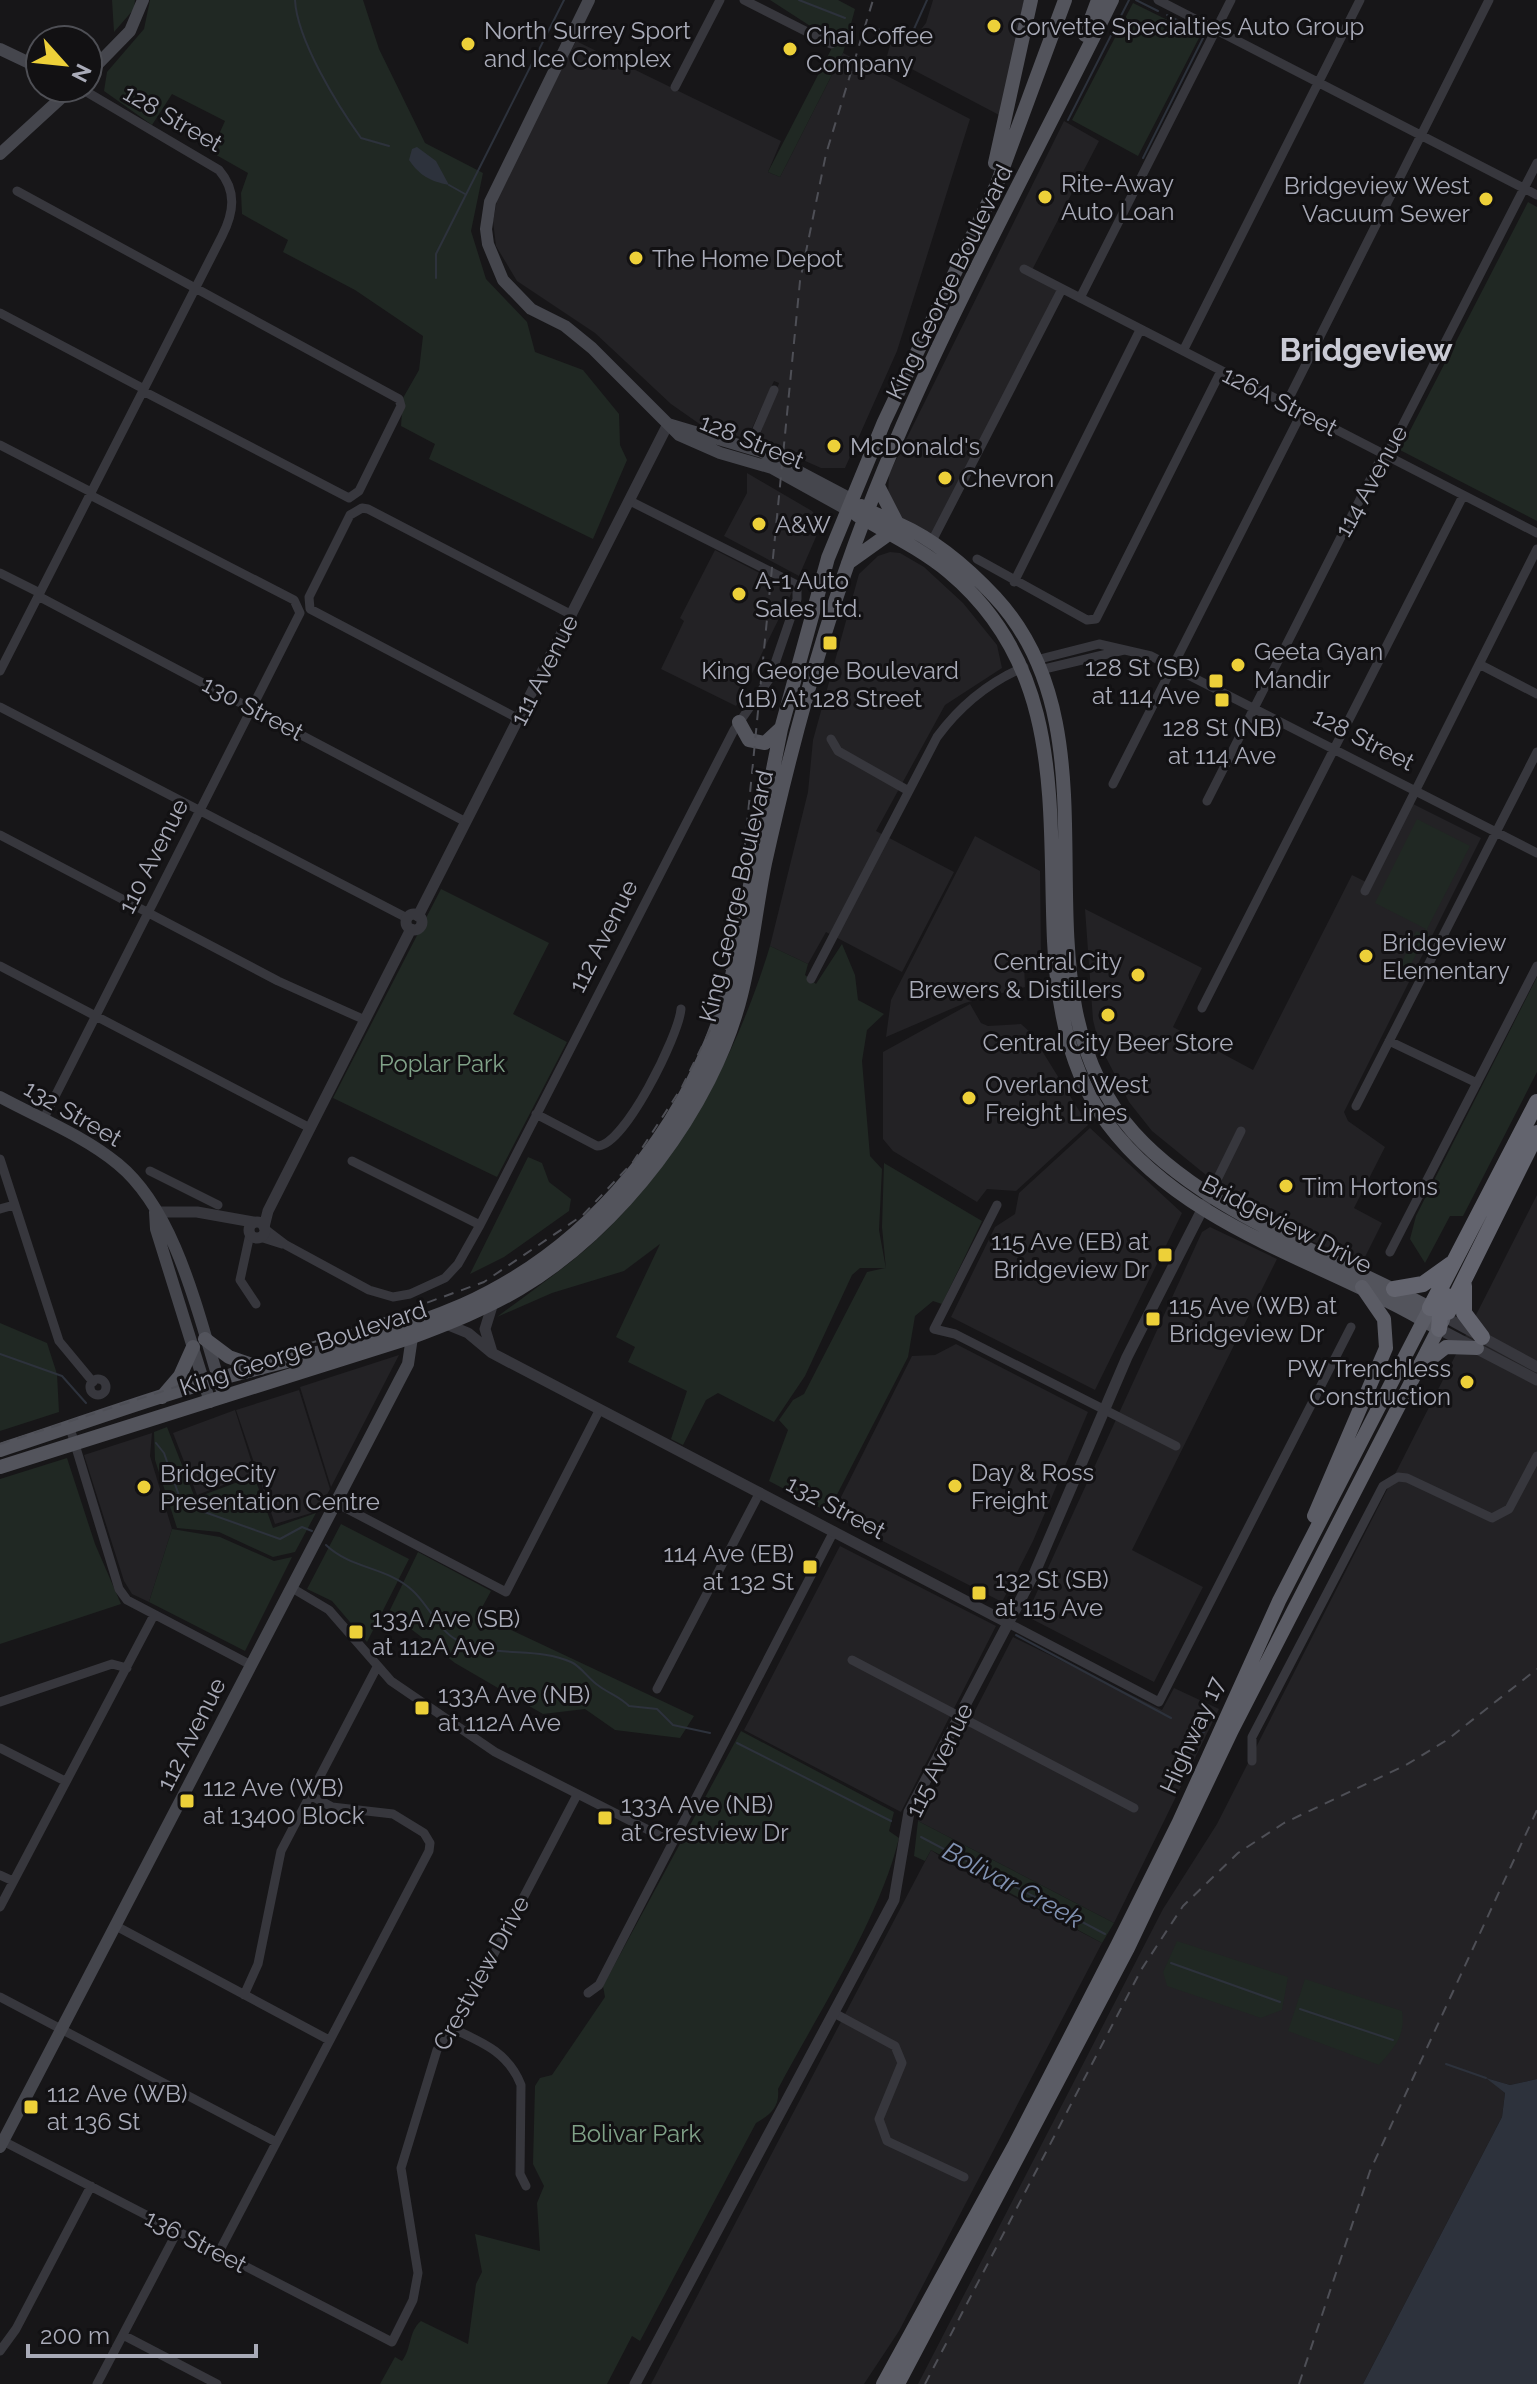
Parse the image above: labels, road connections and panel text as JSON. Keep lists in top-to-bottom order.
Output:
{
  "streets": {
    "highway": ["Highway 17"],
    "main road": [
      "128 Street",
      "King George Boulevard",
      "112 Avenue",
      "132 Street",
      "Bridgeview Drive"
    ],
    "street": [
      "126A Street",
      "114 Avenue",
      "111 Avenue",
      "130 Street",
      "110 Avenue",
      "115 Avenue",
      "Crestview Drive",
      "136 Street"
    ]
  },
  "crossings": [
    ["128 Street", "King George Boulevard"],
    ["128 Street", "114 Avenue"],
    ["128 Street", "111 Avenue"],
    ["128 Street", "Bridgeview Drive"],
    ["King George Boulevard", "112 Avenue"],
    ["King George Boulevard", "132 Street"],
    ["King George Boulevard", "Bridgeview Drive"],
    ["126A Street", "114 Avenue"],
    ["111 Avenue", "130 Street"],
    ["111 Avenue", "112 Avenue"],
    ["130 Street", "110 Avenue"],
    ["110 Avenue", "132 Street"],
    ["112 Avenue", "136 Street"],
    ["132 Street", "115 Avenue"],
    ["Bridgeview Drive", "Highway 17"],
    ["Bridgeview Drive", "115 Avenue"],
    ["Crestview Drive", "136 Street"]
  ],
  "districts": ["Bridgeview"],
  "water": ["Bolivar Creek"],
  "parks": ["Poplar Park", "Bolivar Park"],
  "places": {
    "other": [
      "Corvette Specialties Auto Group",
      "North Surrey Sport and Ice Complex",
      "Chai Coffee Company",
      "Rite-Away Auto Loan",
      "Bridgeview West Vacuum Sewer",
      "The Home Depot",
      "McDonald's",
      "Chevron",
      "A&W",
      "A-1 Auto Sales Ltd.",
      "Geeta Gyan Mandir",
      "Bridgeview Elementary",
      "Central City Brewers & Distillers",
      "Central City Beer Store",
      "Overland West Freight Lines",
      "Tim Hortons",
      "PW Trenchless Construction",
      "Day & Ross Freight",
      "BridgeCity Presentation Centre"
    ],
    "transit": [
      "King George Boulevard (1B) At 128 Street",
      "128 St (SB) at 114 Ave",
      "128 St (NB) at 114 Ave",
      "115 Ave (EB) at Bridgeview Dr",
      "115 Ave (WB) at Bridgeview Dr",
      "114 Ave (EB) at 132 St",
      "132 St (SB) at 115 Ave",
      "133A Ave (SB) at 112A Ave",
      "133A Ave (NB) at 112A Ave",
      "112 Ave (WB) at 13400 Block",
      "133A Ave (NB) at Crestview Dr",
      "112 Ave (WB) at 136 St"
    ]
  },
  "scale_bar": "200 m",
  "north": "bottom right"
}
